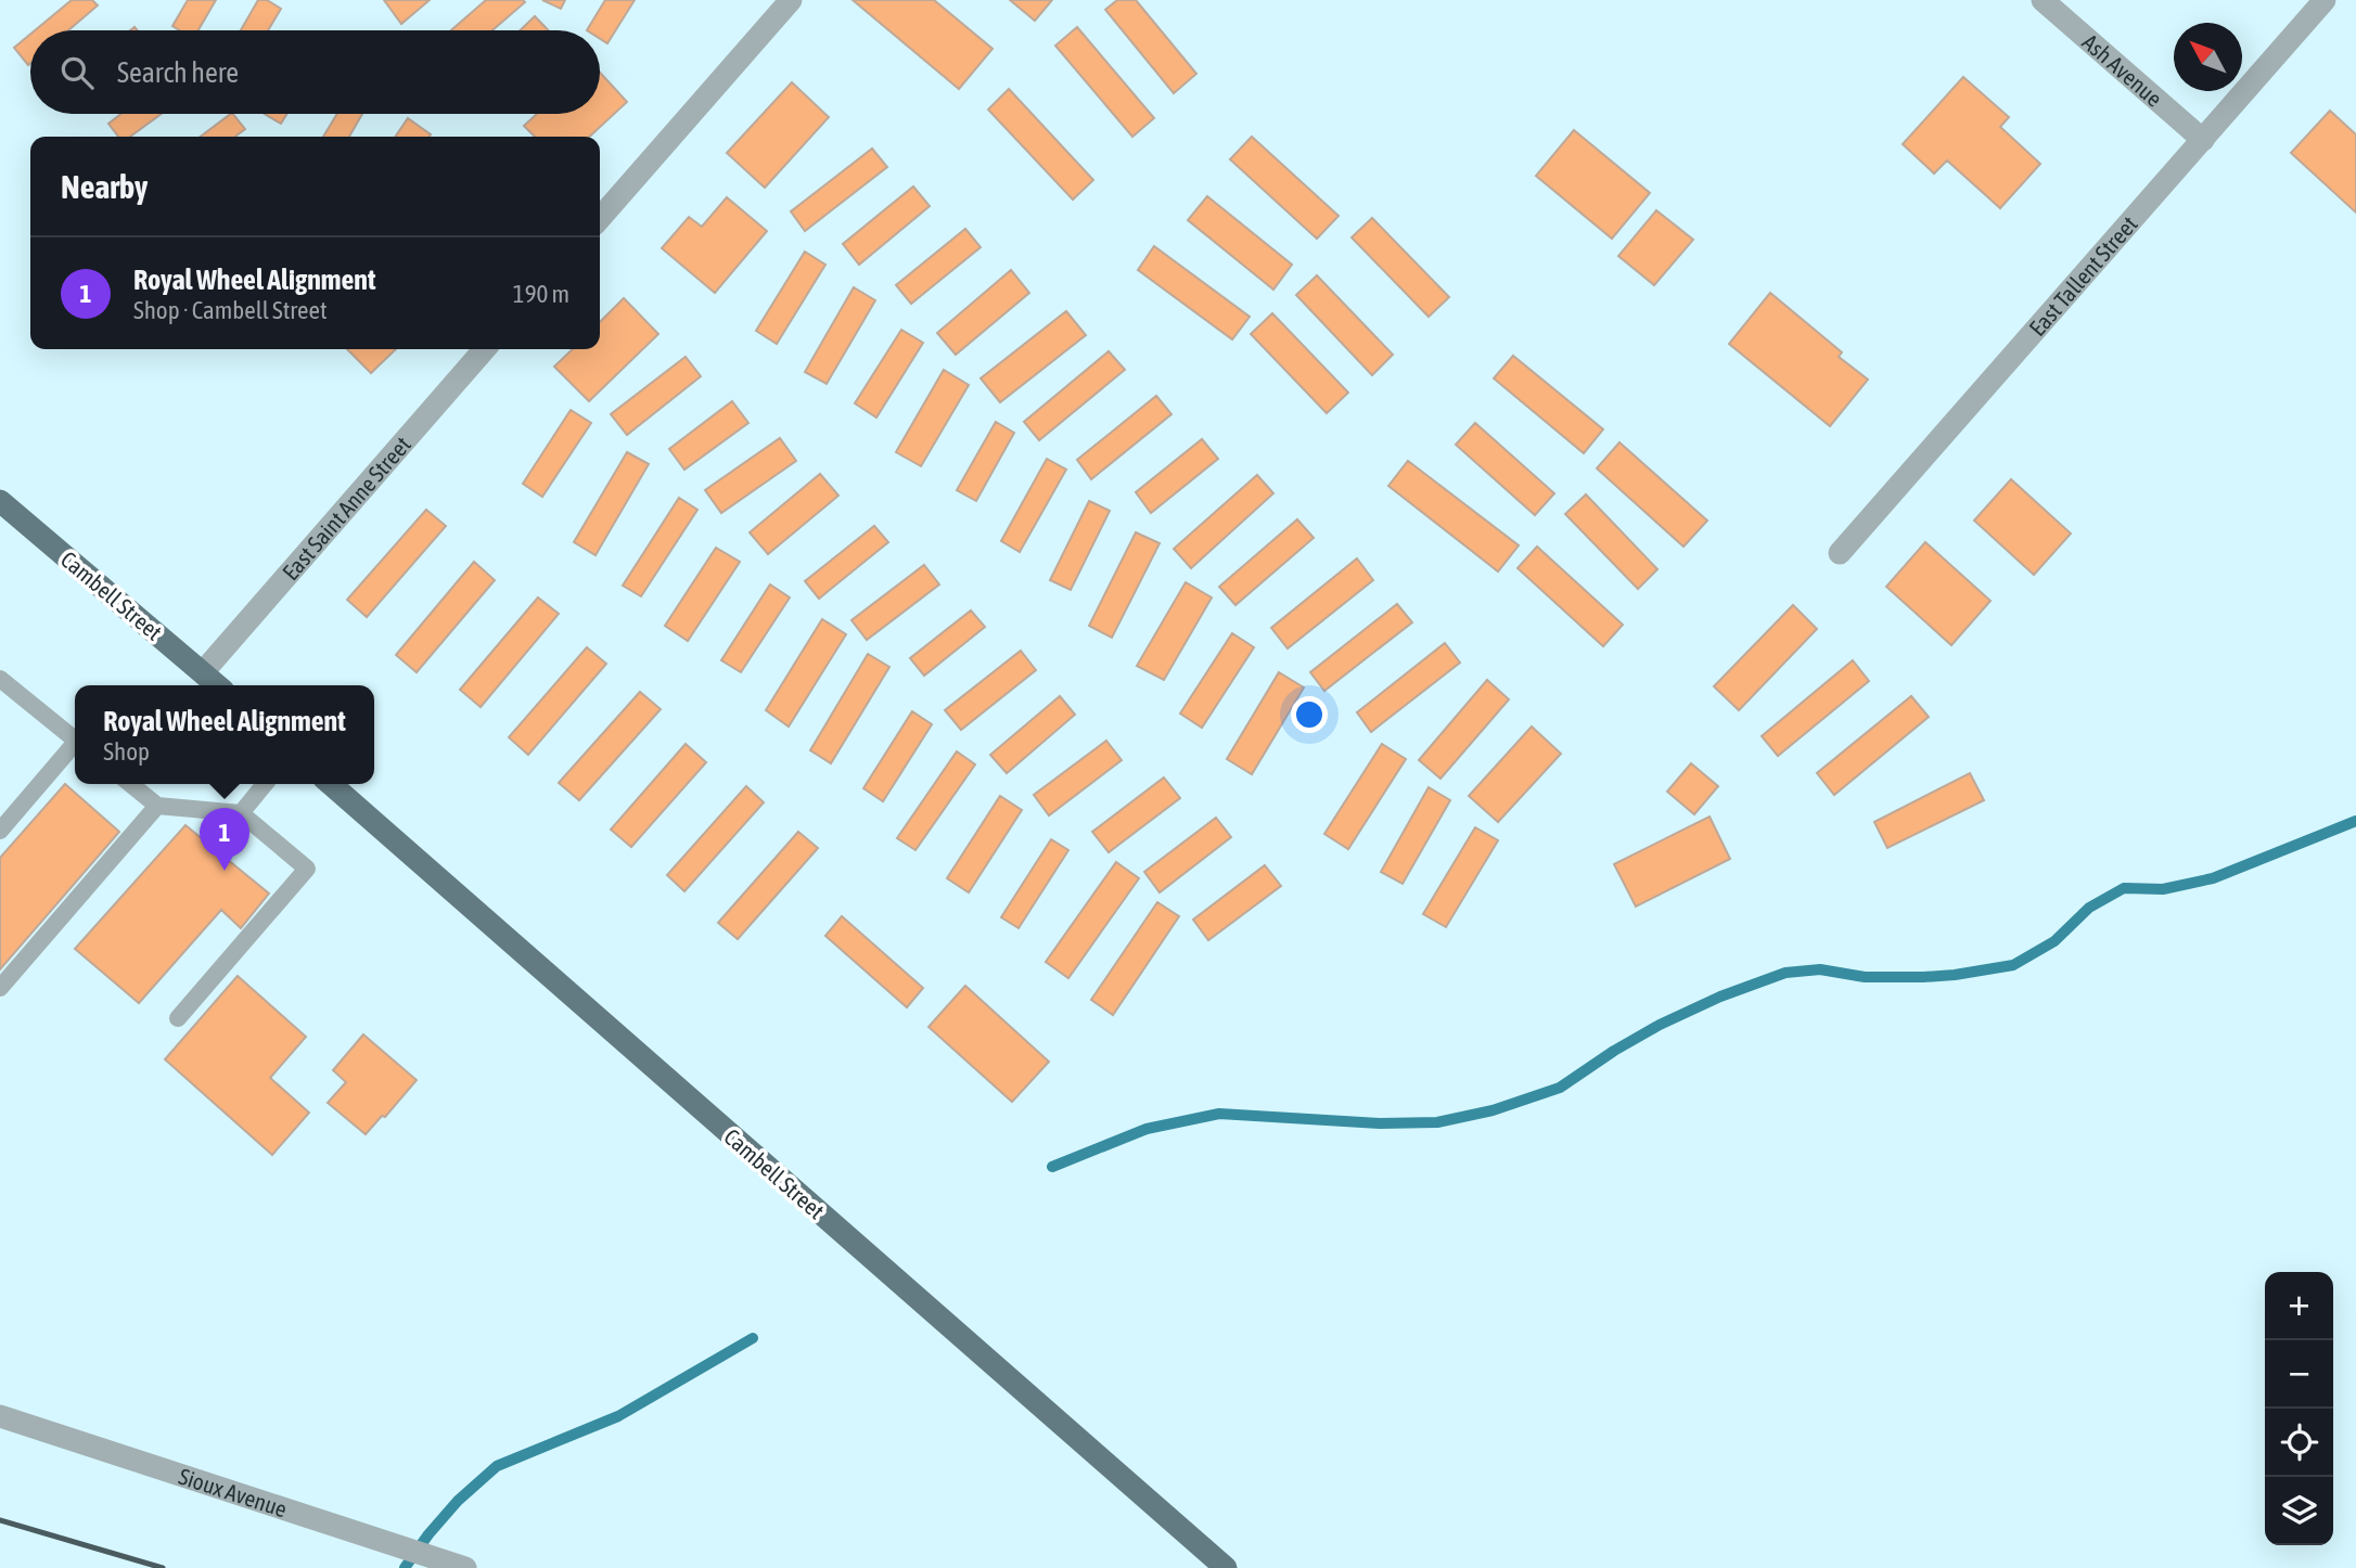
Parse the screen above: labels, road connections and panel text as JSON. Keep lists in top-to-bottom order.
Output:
{
  "streets": {
    "main road": ["Cambell Street"],
    "street": [
      "Ash Avenue",
      "East Tallent Street",
      "East Saint Anne Street",
      "Sioux Avenue"
    ]
  },
  "crossings": [
    ["Ash Avenue", "East Tallent Street"],
    ["East Saint Anne Street", "Cambell Street"]
  ],
  "north": "top left",
  "page": {
    "search": "Search here",
    "heading": "Nearby",
    "list": [
      {
        "mark": "1",
        "name": "Royal Wheel Alignment",
        "note": "Shop · Cambell Street",
        "value": "190 m"
      }
    ],
    "popup": ["Royal Wheel Alignment", "Shop"],
    "pins": "1",
    "map_buttons": ["+", "−"]
  }
}
